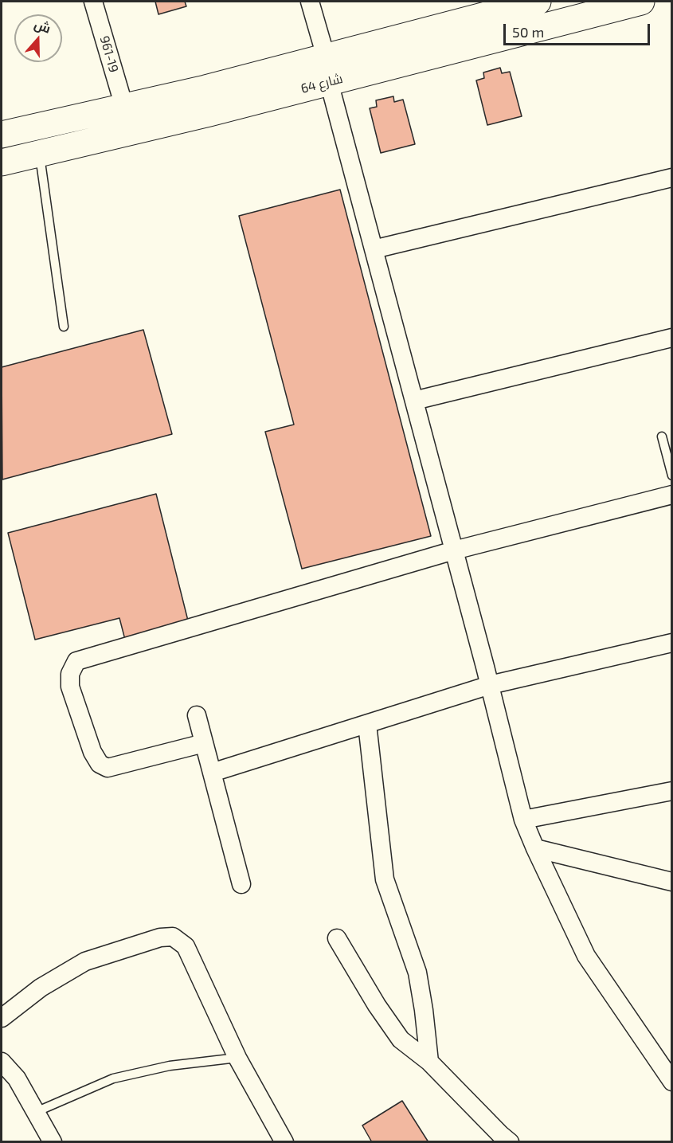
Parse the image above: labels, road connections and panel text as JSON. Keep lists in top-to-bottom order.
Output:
{
  "streets": {
    "main road": ["شارع 64"],
    "street": ["961-19"]
  },
  "crossings": [
    ["961-19", "شارع 64"]
  ],
  "scale_bar": "50 m",
  "north": "top"
}
